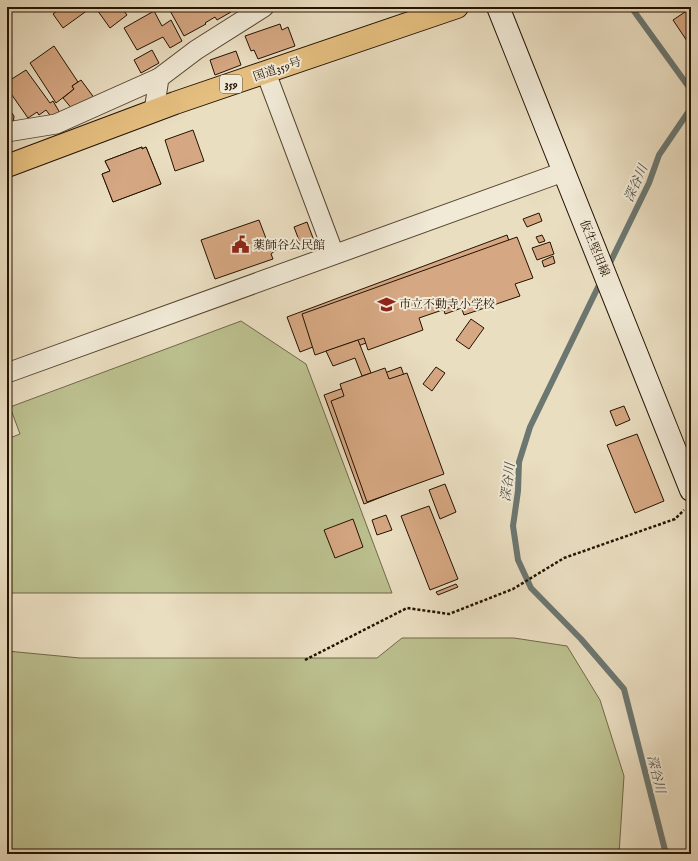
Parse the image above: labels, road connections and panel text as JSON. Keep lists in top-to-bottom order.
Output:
{
  "streets": {
    "highway": ["国道359号", "359"],
    "main road": ["仮生堅田線"]
  },
  "water": ["深谷川"],
  "places": {
    "public building": ["薬師谷公民館"],
    "school or university": ["市立不動寺小学校"]
  }
}
